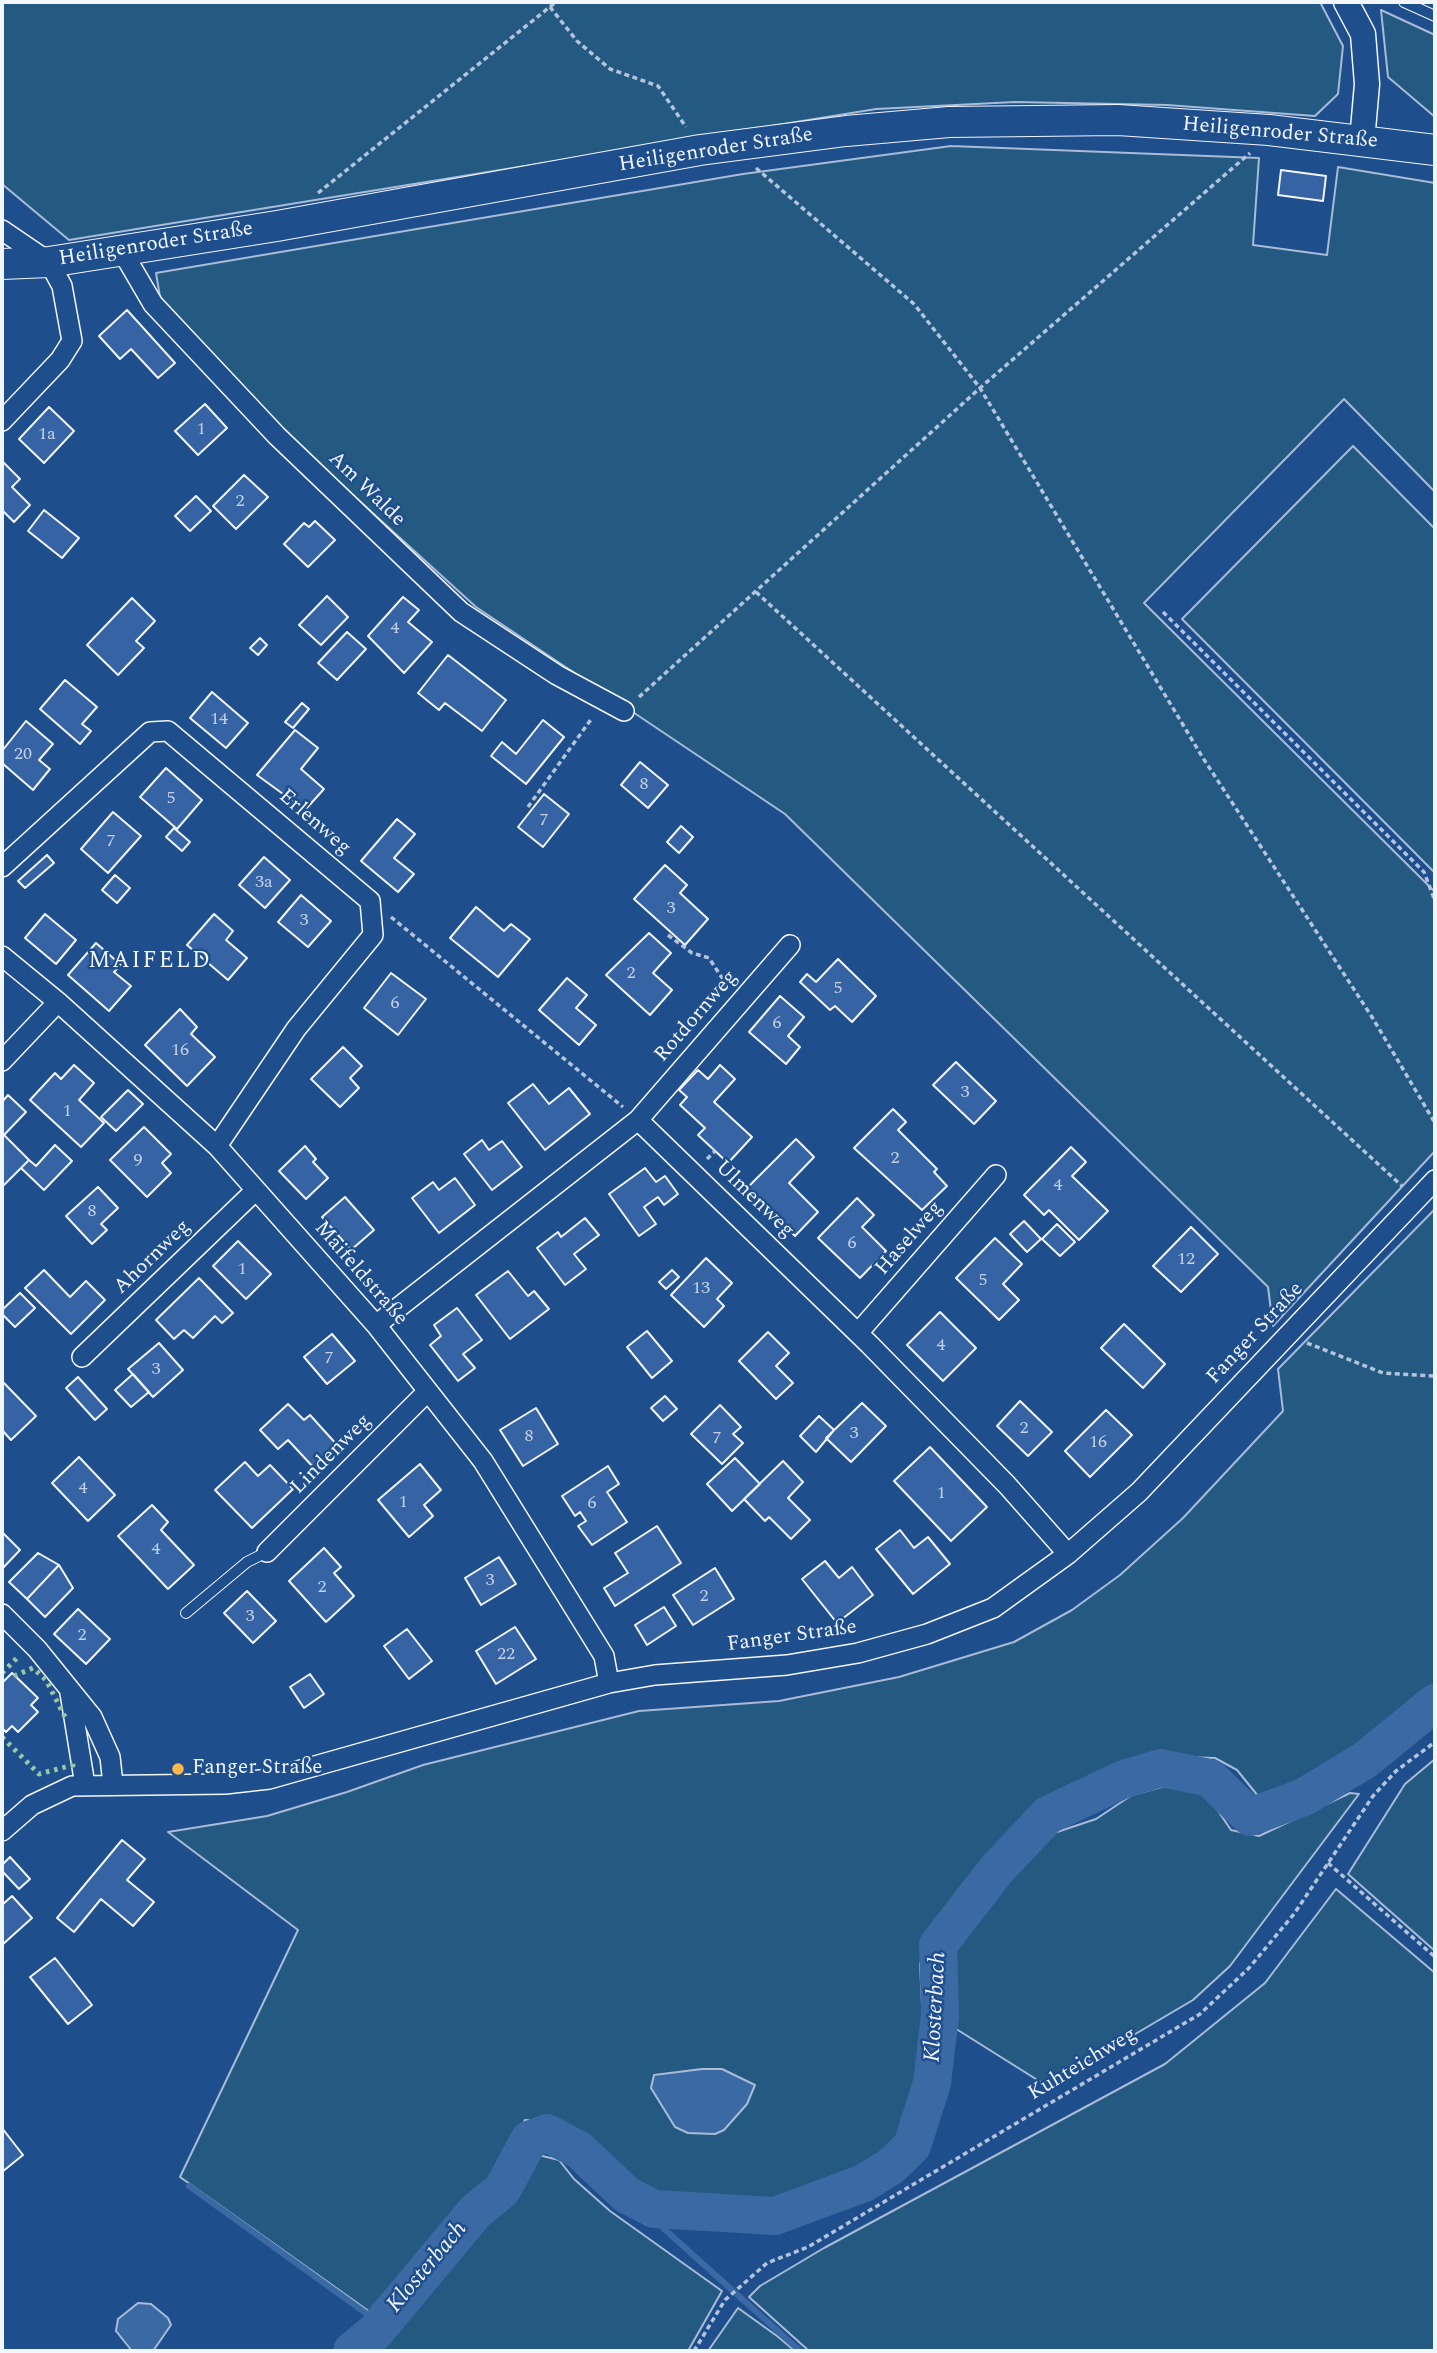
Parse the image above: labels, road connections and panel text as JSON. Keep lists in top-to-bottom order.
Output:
{
  "streets": {
    "main road": ["Heiligenroder Straße"],
    "street": [
      "Am Walde",
      "Erlenweg",
      "Rotdornweg",
      "Ulmenweg",
      "Haselweg",
      "Ahornweg",
      "Maifeldstraße",
      "Fanger Straße",
      "Lindenweg"
    ],
    "path": ["Kuhteichweg"]
  },
  "crossings": [
    ["Heiligenroder Straße", "Am Walde"],
    ["Rotdornweg", "Ulmenweg"],
    ["Ulmenweg", "Haselweg"],
    ["Ulmenweg", "Fanger Straße"],
    ["Ahornweg", "Maifeldstraße"],
    ["Maifeldstraße", "Fanger Straße"],
    ["Maifeldstraße", "Lindenweg"]
  ],
  "districts": ["MAIFELD"],
  "water": ["Klosterbach"],
  "places": ["Fanger Straße"],
  "house_numbers": [
    "1",
    "1a",
    "2",
    "4",
    "14",
    "20",
    "8",
    "5",
    "7",
    "7",
    "3a",
    "3",
    "3",
    "2",
    "5",
    "6",
    "6",
    "16",
    "3",
    "1",
    "2",
    "9",
    "4",
    "8",
    "6",
    "12",
    "1",
    "5",
    "13",
    "4",
    "7",
    "3",
    "2",
    "3",
    "8",
    "7",
    "16",
    "4",
    "1",
    "1",
    "6",
    "4",
    "3",
    "2",
    "2",
    "3",
    "2",
    "22"
  ]
}
